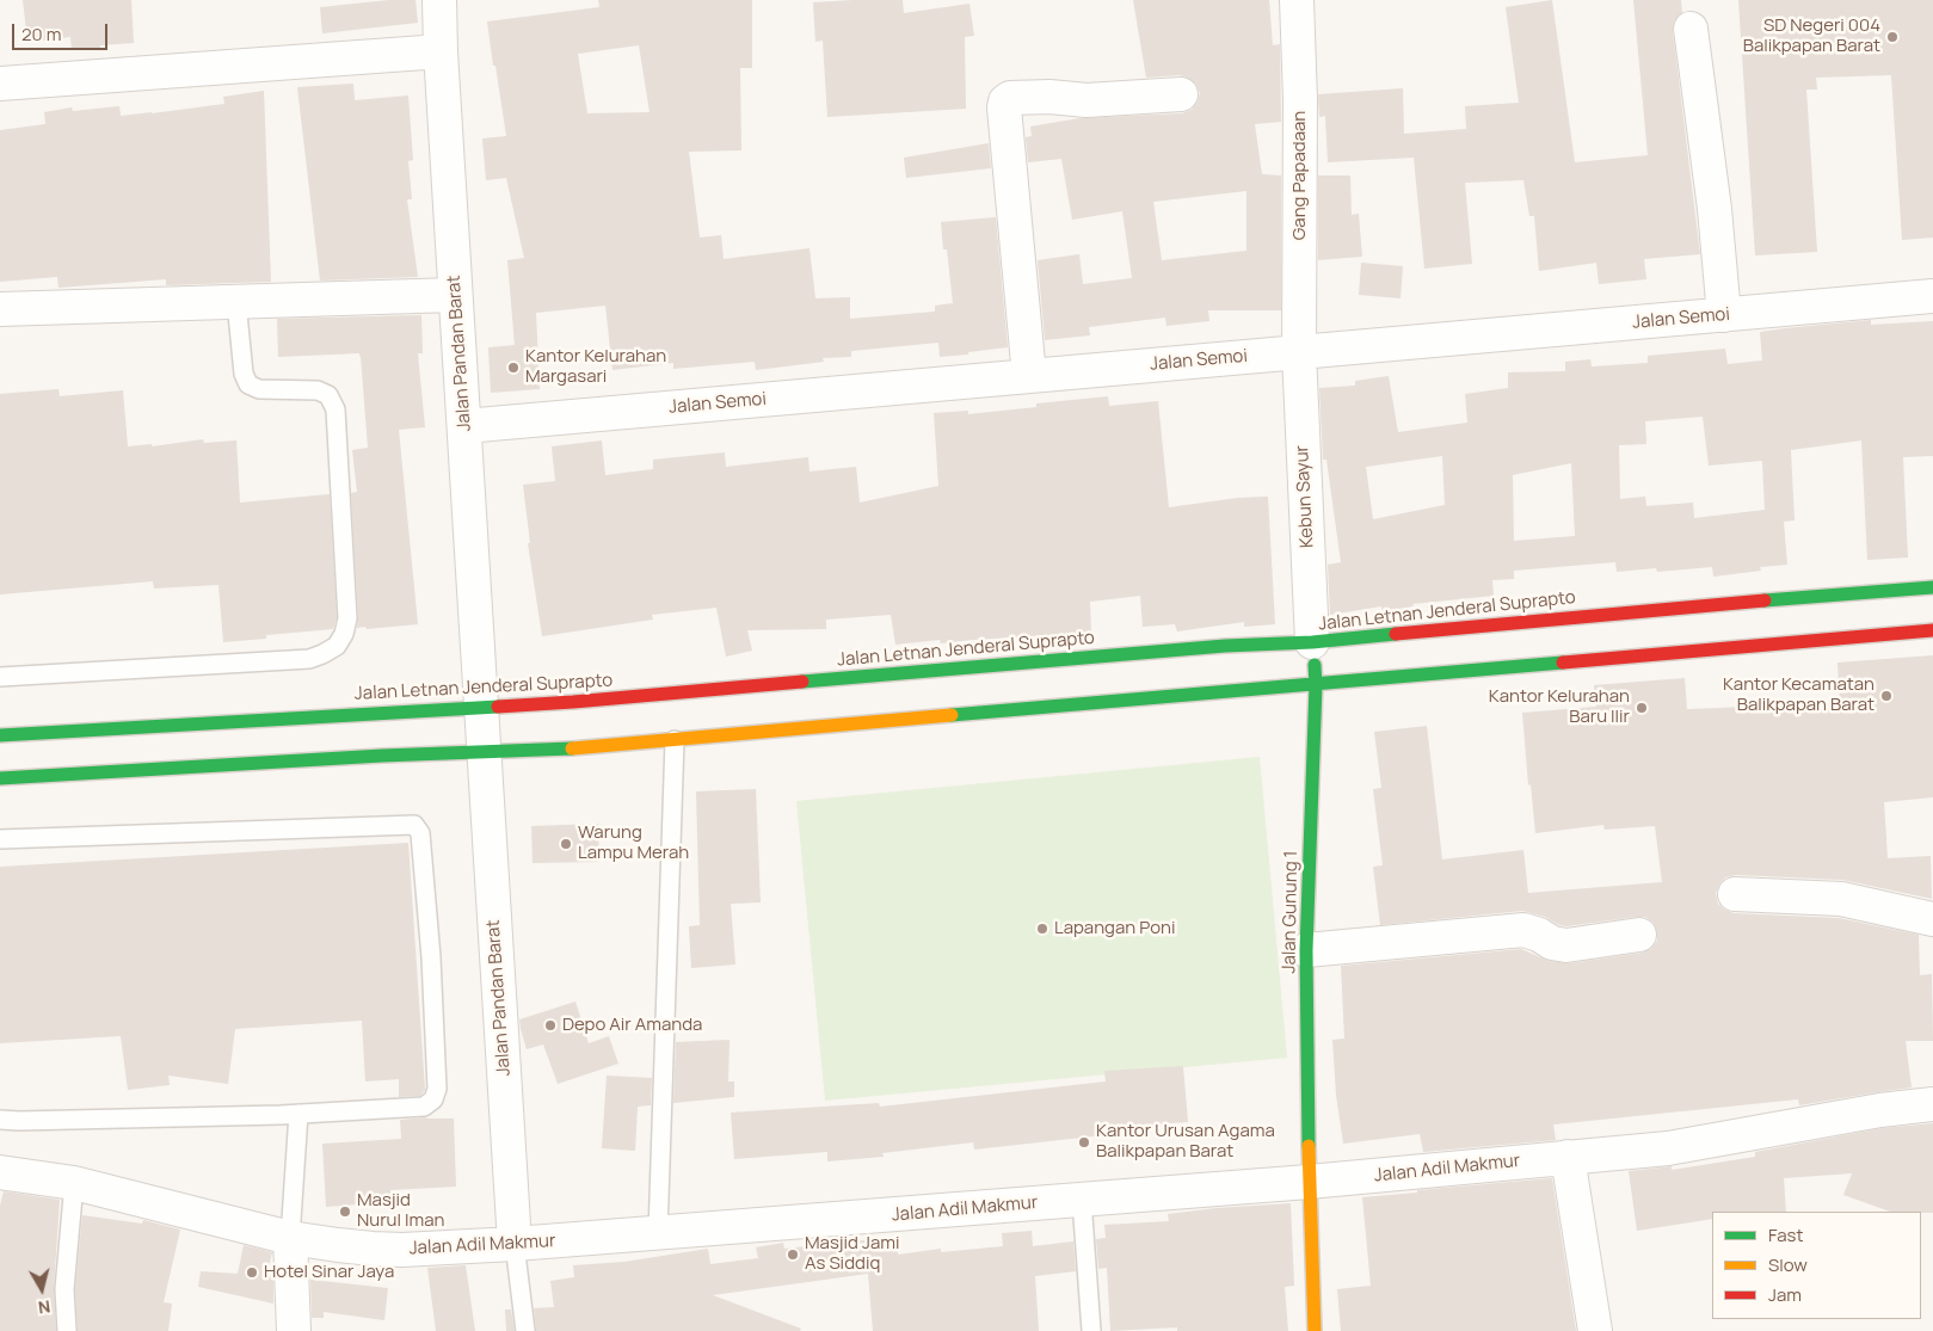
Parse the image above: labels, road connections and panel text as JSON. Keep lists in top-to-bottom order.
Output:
{
  "streets": {
    "main road": ["Jalan Letnan Jenderal Suprapto", "Jalan Gunung 1"],
    "street": [
      "Gang Papadaan",
      "Jalan Semoi",
      "Jalan Pandan Barat",
      "Kebun Sayur",
      "Jalan Adil Makmur"
    ]
  },
  "crossings": [
    ["Gang Papadaan", "Jalan Semoi"],
    ["Gang Papadaan", "Kebun Sayur"],
    ["Jalan Semoi", "Jalan Pandan Barat"],
    ["Jalan Semoi", "Kebun Sayur"],
    ["Jalan Pandan Barat", "Jalan Letnan Jenderal Suprapto"],
    ["Jalan Pandan Barat", "Jalan Adil Makmur"],
    ["Kebun Sayur", "Jalan Letnan Jenderal Suprapto"],
    ["Kebun Sayur", "Jalan Gunung 1"],
    ["Jalan Letnan Jenderal Suprapto", "Jalan Gunung 1"],
    ["Jalan Gunung 1", "Jalan Adil Makmur"]
  ],
  "places": [
    "SD Negeri 004 Balikpapan Barat",
    "Kantor Kelurahan Margasari",
    "Kantor Kecamatan Balikpapan Barat",
    "Kantor Kelurahan Baru Ilir",
    "Warung Lampu Merah",
    "Lapangan Poni",
    "Depo Air Amanda",
    "Kantor Urusan Agama Balikpapan Barat",
    "Masjid Nurul Iman",
    "Masjid Jami As Siddiq",
    "Hotel Sinar Jaya"
  ],
  "legend": ["Fast", "Slow", "Jam"],
  "scale_bar": "20 m",
  "north": "bottom"
}
